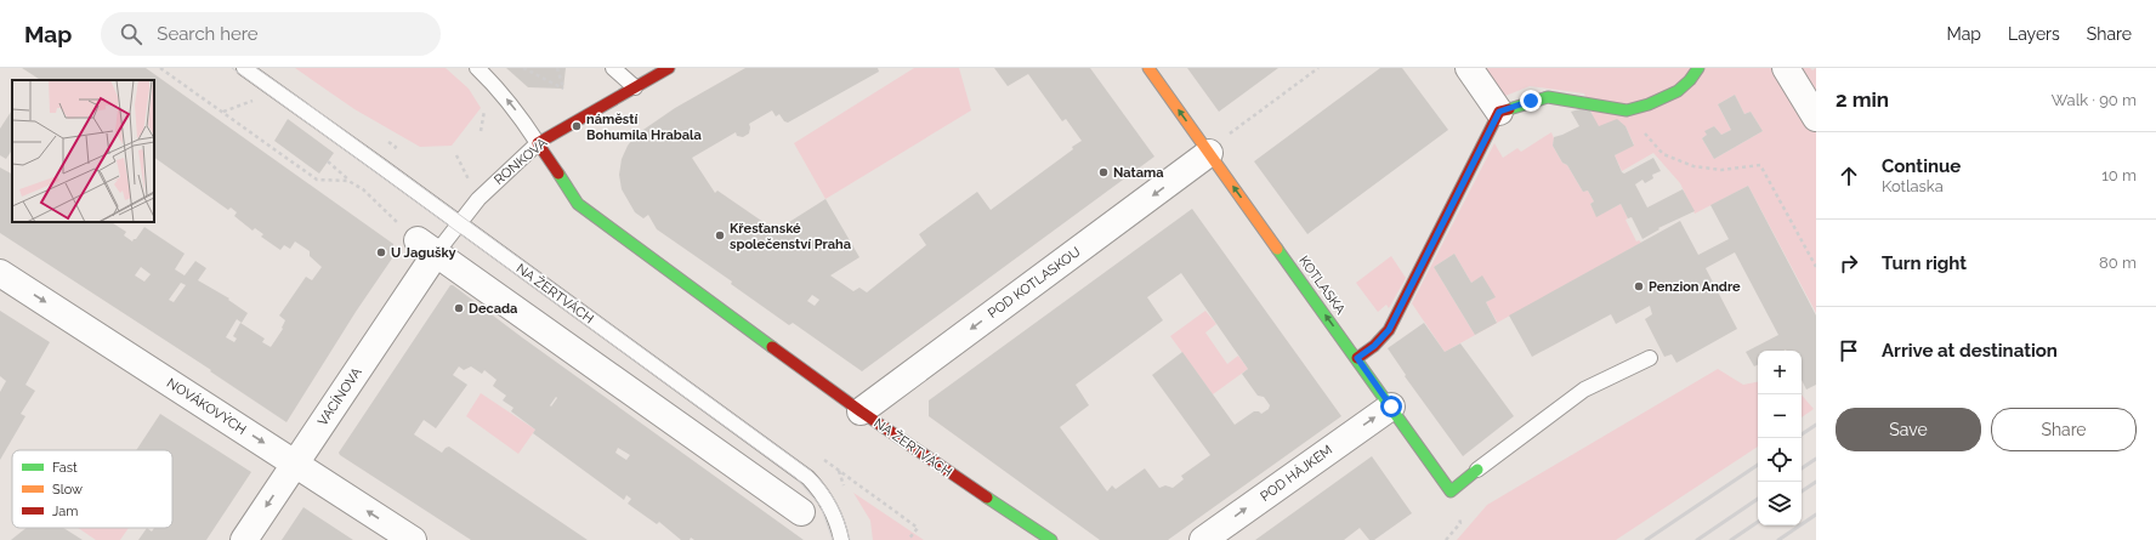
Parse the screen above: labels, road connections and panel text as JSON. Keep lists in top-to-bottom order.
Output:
{
  "streets": {
    "street": [
      "RONKOVA",
      "POD KOTLASKOU",
      "KOTLASKA",
      "NA ŽERTVÁCH",
      "VACÍNOVA",
      "NOVÁKOVÝCH",
      "POD HÁJKEM"
    ]
  },
  "crossings": [
    ["RONKOVA", "NA ŽERTVÁCH"],
    ["RONKOVA", "VACÍNOVA"],
    ["POD KOTLASKOU", "KOTLASKA"],
    ["POD KOTLASKOU", "NA ŽERTVÁCH"],
    ["KOTLASKA", "POD HÁJKEM"],
    ["VACÍNOVA", "NOVÁKOVÝCH"]
  ],
  "one_way": ["POD KOTLASKOU", "KOTLASKA", "POD HÁJKEM"],
  "places": [
    "náměstí Bohumila Hrabala",
    "Natama",
    "Křesťanské společenství Praha",
    "U Jagušky",
    "Penzion Andre",
    "Decada"
  ],
  "legend": ["Fast", "Slow", "Jam"],
  "page": {
    "header": "Map",
    "search": "Search here",
    "nav": ["Map", "Layers", "Share"],
    "heading": ["2 min", "Walk · 90 m"],
    "list": [
      ["Continue", "Kotlaska", "10 m"],
      ["Turn right", "80 m"],
      "Arrive at destination"
    ],
    "map_buttons": ["+", "−"],
    "buttons": ["Save", "Share"]
  }
}
